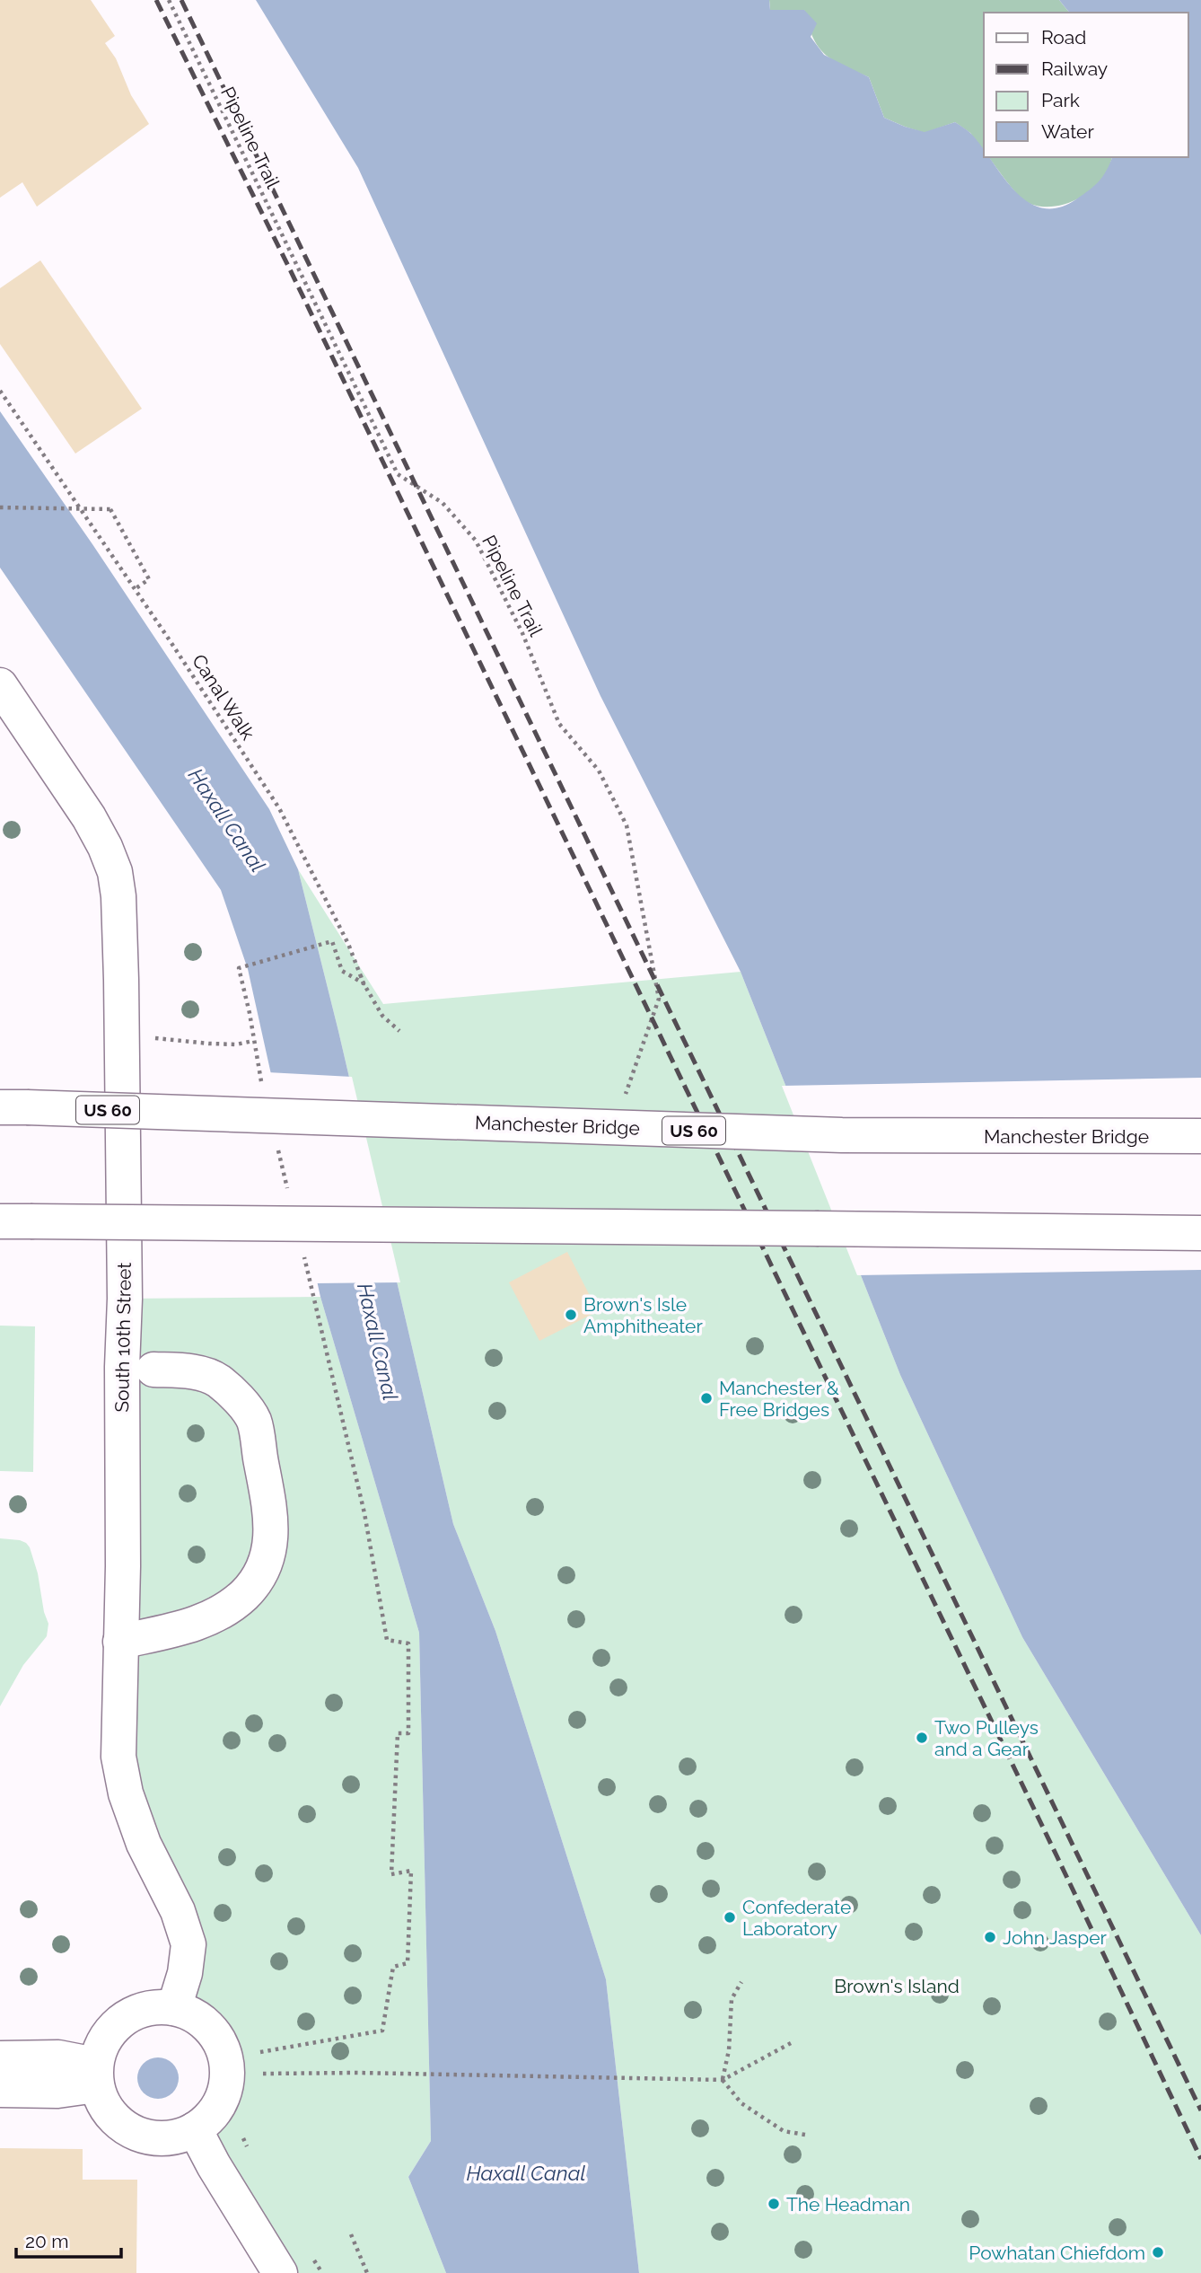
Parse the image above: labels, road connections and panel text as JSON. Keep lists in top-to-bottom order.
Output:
{
  "streets": {
    "main road": ["US 60", "Manchester Bridge", "South 10th Street"],
    "path": ["Pipeline Trail", "Canal Walk"]
  },
  "water": ["Haxall Canal"],
  "parks": ["Brown's Island"],
  "places": [
    "Brown's Isle Amphitheater",
    "Manchester & Free Bridges",
    "Two Pulleys and a Gear",
    "Confederate Laboratory",
    "John Jasper",
    "The Headman",
    "Powhatan Chiefdom"
  ],
  "legend": [
    "Road",
    "Railway",
    "Park",
    "Water"
  ],
  "scale_bar": "20 m"
}
